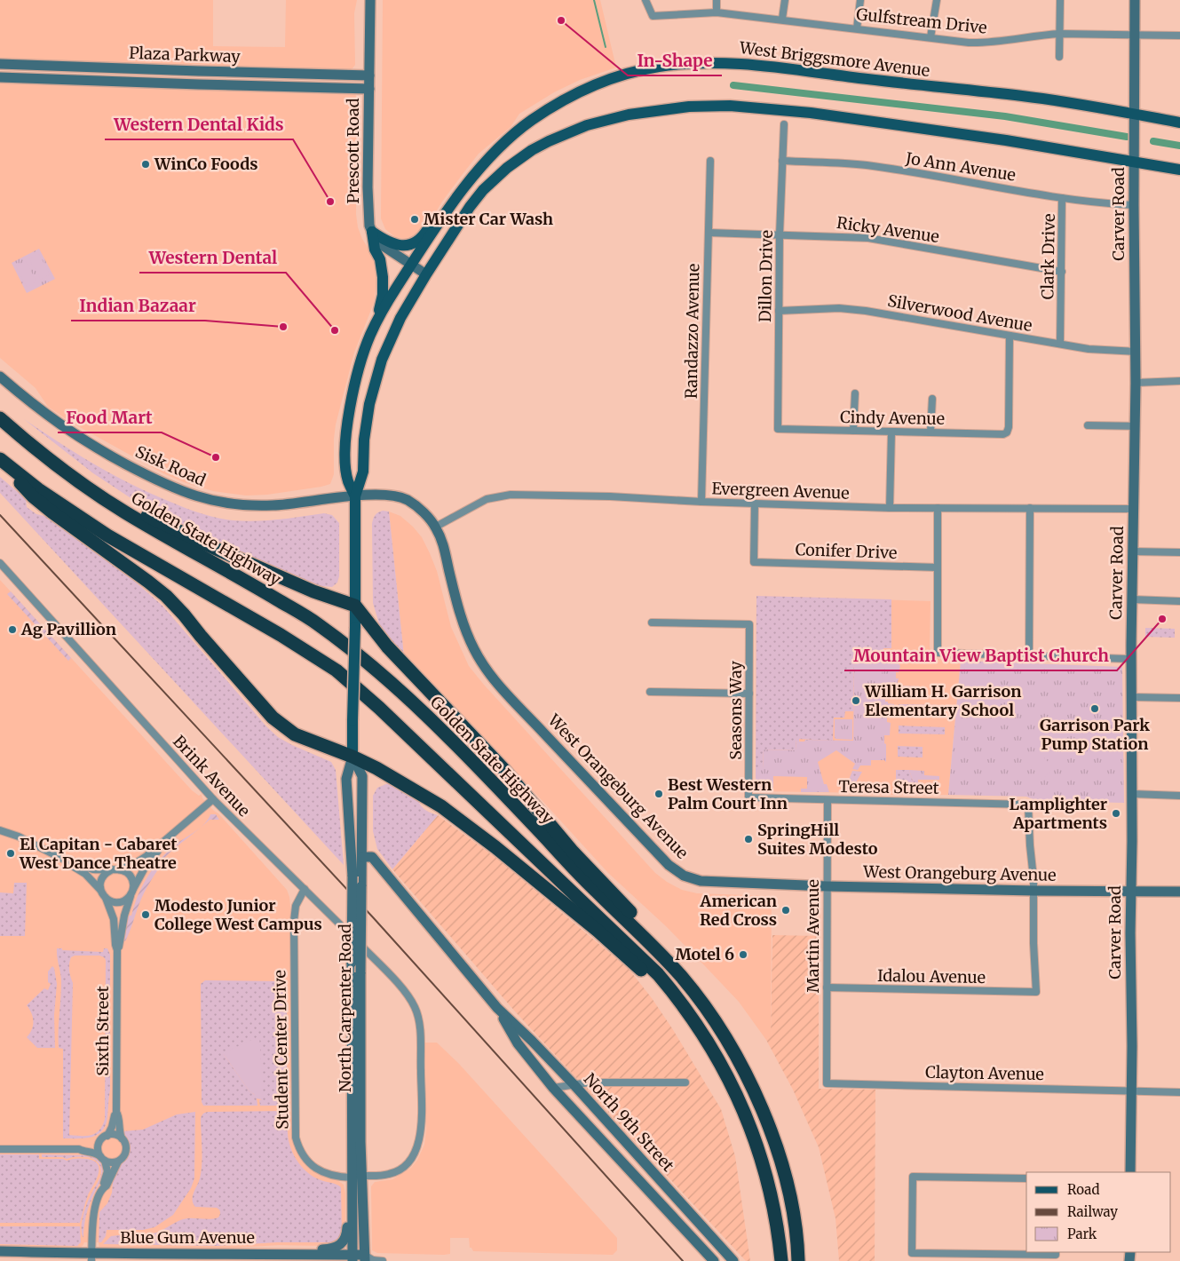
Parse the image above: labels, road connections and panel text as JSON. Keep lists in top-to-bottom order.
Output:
{
  "streets": {
    "highway": ["Golden State Highway"],
    "main road": ["West Briggsmore Avenue", "North Carpenter Road"],
    "street": [
      "Gulfstream Drive",
      "Plaza Parkway",
      "Prescott Road",
      "Jo Ann Avenue",
      "Carver Road",
      "Ricky Avenue",
      "Clark Drive",
      "Dillon Drive",
      "Silverwood Avenue",
      "Randazzo Avenue",
      "Cindy Avenue",
      "Sisk Road",
      "Evergreen Avenue",
      "Conifer Drive",
      "Seasons Way",
      "Brink Avenue",
      "West Orangeburg Avenue",
      "Teresa Street",
      "Martin Avenue",
      "Idalou Avenue",
      "Sixth Street",
      "Student Center Drive",
      "Clayton Avenue",
      "North 9th Street",
      "Blue Gum Avenue"
    ]
  },
  "crossings": [
    ["Gulfstream Drive", "Carver Road"],
    ["Plaza Parkway", "Prescott Road"],
    ["West Briggsmore Avenue", "Carver Road"],
    ["West Briggsmore Avenue", "Sisk Road"],
    ["West Briggsmore Avenue", "West Orangeburg Avenue"],
    ["West Briggsmore Avenue", "North Carpenter Road"],
    ["Jo Ann Avenue", "Carver Road"],
    ["Jo Ann Avenue", "Clark Drive"],
    ["Jo Ann Avenue", "Dillon Drive"],
    ["Carver Road", "Silverwood Avenue"],
    ["Carver Road", "Evergreen Avenue"],
    ["Carver Road", "West Orangeburg Avenue"],
    ["Carver Road", "Clayton Avenue"],
    ["Ricky Avenue", "Clark Drive"],
    ["Ricky Avenue", "Dillon Drive"],
    ["Ricky Avenue", "Randazzo Avenue"],
    ["Clark Drive", "Silverwood Avenue"],
    ["Dillon Drive", "Silverwood Avenue"],
    ["Dillon Drive", "Cindy Avenue"],
    ["Silverwood Avenue", "Cindy Avenue"],
    ["Randazzo Avenue", "Evergreen Avenue"],
    ["Sisk Road", "West Orangeburg Avenue"],
    ["Evergreen Avenue", "Conifer Drive"],
    ["Evergreen Avenue", "West Orangeburg Avenue"],
    ["Seasons Way", "Teresa Street"],
    ["Brink Avenue", "Student Center Drive"],
    ["West Orangeburg Avenue", "Teresa Street"],
    ["West Orangeburg Avenue", "Martin Avenue"],
    ["West Orangeburg Avenue", "Idalou Avenue"],
    ["Teresa Street", "Martin Avenue"],
    ["Teresa Street", "Idalou Avenue"],
    ["Martin Avenue", "Idalou Avenue"],
    ["Martin Avenue", "Clayton Avenue"],
    ["North Carpenter Road", "Student Center Drive"],
    ["North Carpenter Road", "North 9th Street"],
    ["North Carpenter Road", "Blue Gum Avenue"]
  ],
  "places": [
    "In-Shape",
    "WinCo Foods",
    "Western Dental Kids",
    "Mister Car Wash",
    "Indian Bazaar",
    "Western Dental",
    "Food Mart",
    "Mountain View Baptist Church",
    "Ag Pavillion",
    "William H. Garrison Elementary School",
    "Garrison Park Pump Station",
    "Best Western Palm Court Inn",
    "Lamplighter Apartments",
    "SpringHill Suites Modesto",
    "El Capitan - Cabaret West Dance Theatre",
    "American Red Cross",
    "Modesto Junior College West Campus",
    "Motel 6"
  ],
  "legend": ["Road", "Railway", "Park"]
}
